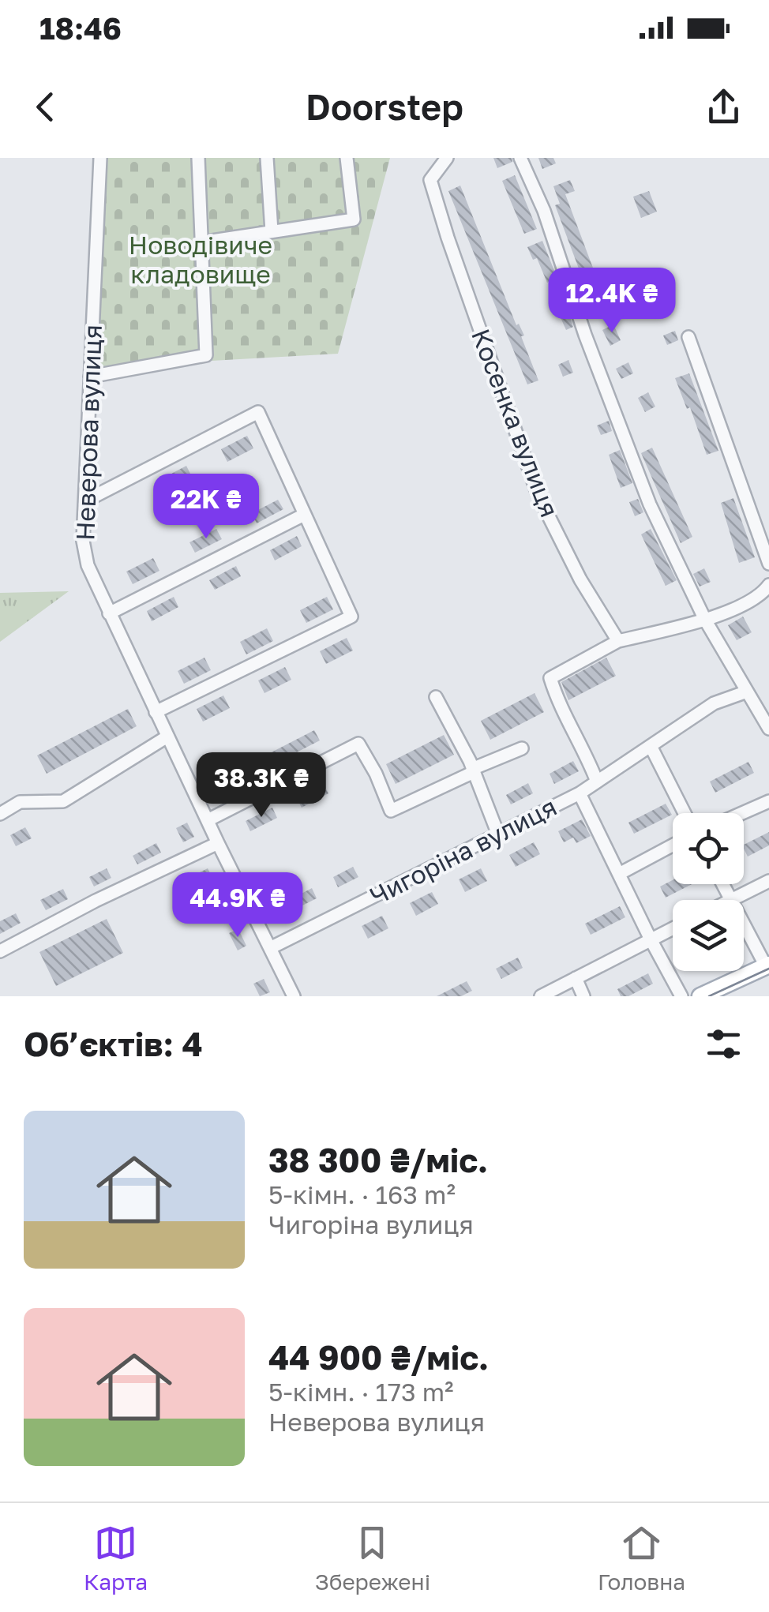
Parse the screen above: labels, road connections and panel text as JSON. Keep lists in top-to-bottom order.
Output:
{
  "streets": {
    "street": ["Косенка вулиця", "Неверова вулиця", "Чигоріна вулиця"]
  },
  "crossings": [
    ["Неверова вулиця", "Чигоріна вулиця"]
  ],
  "parks": ["Новодівиче кладовище"],
  "page": {
    "status": "18:46",
    "header": "Doorstep",
    "price": [
      "12.4K ₴",
      "22K ₴",
      "38.3K ₴",
      "44.9K ₴"
    ],
    "heading": "Об’єктів: 4",
    "list": [
      {
        "name": "38 300 ₴/міс.",
        "note": "5-кімн. · 163 m² · Чигоріна вулиця"
      },
      {
        "name": "44 900 ₴/міс.",
        "note": "5-кімн. · 173 m² · Неверова вулиця"
      }
    ],
    "tabs": ["Карта", "Збережені", "Головна"]
  }
}
